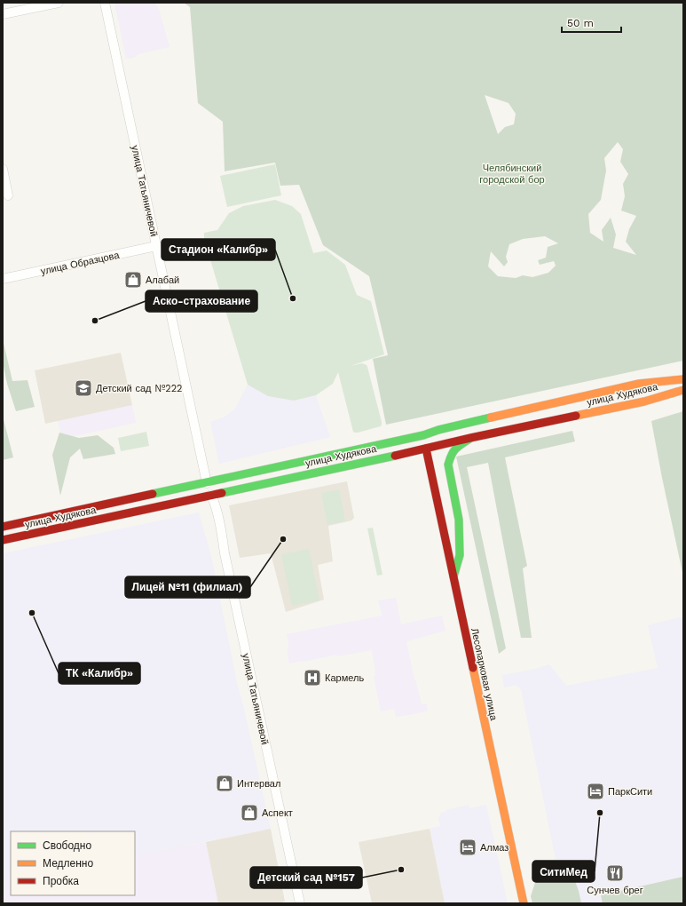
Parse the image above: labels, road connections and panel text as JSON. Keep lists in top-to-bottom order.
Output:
{
  "streets": {
    "main road": ["улица Худякова", "Лесопарковая улица"],
    "street": ["улица Татьяничевой", "улица Образцова"]
  },
  "crossings": [
    ["улица Татьяничевой", "улица Образцова"],
    ["улица Татьяничевой", "улица Худякова"],
    ["улица Худякова", "Лесопарковая улица"]
  ],
  "parks": ["Челябинский городской бор"],
  "places": {
    "shop": ["Алабай", "Интервал", "Аспект"],
    "other": [
      "Стадион «Калибр»",
      "Аско-страхование",
      "Лицей №11 (филиал)",
      "ТК «Калибр»",
      "СитиМед",
      "Детский сад №157"
    ],
    "school or university": ["Детский сад №222"],
    "hospital": ["Кармель"],
    "hotel": ["ПаркСити", "Алмаз"],
    "restaurant": ["Сунчев брег"]
  },
  "legend": ["Свободно", "Медленно", "Пробка"],
  "scale_bar": "50 m"
}
